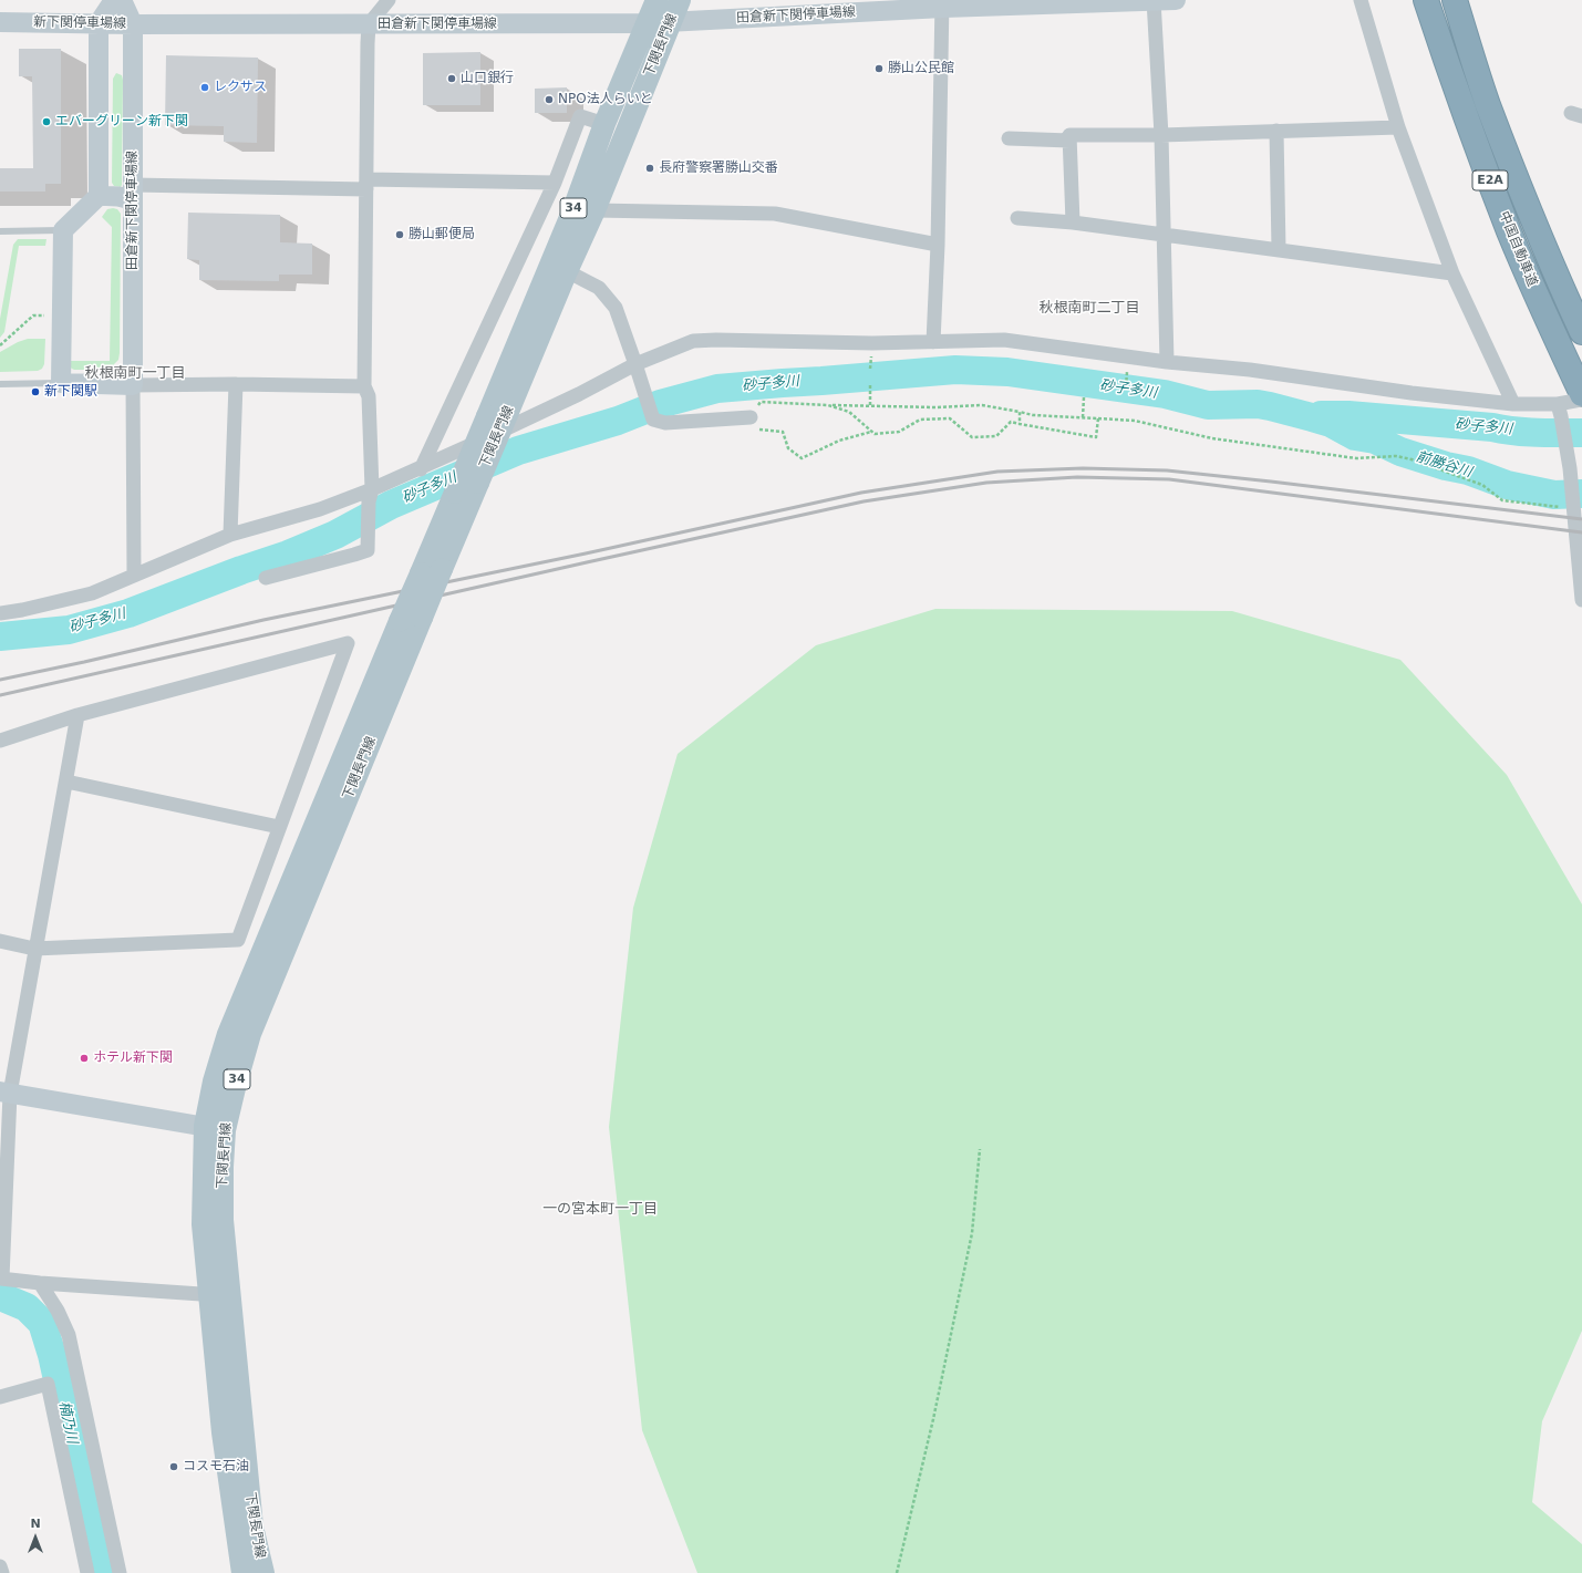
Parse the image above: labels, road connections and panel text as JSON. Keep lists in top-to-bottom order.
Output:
{
  "streets": {
    "highway": ["E2A", "中国自動車道"],
    "main road": [
      "田倉新下関停車場線",
      "新下関停車場線",
      "下関長門線",
      "34"
    ]
  },
  "crossings": [
    ["田倉新下関停車場線", "新下関停車場線"],
    ["田倉新下関停車場線", "下関長門線"]
  ],
  "districts": ["秋根南町二丁目", "秋根南町一丁目", "一の宮本町一丁目"],
  "water": ["砂子多川", "前勝谷川", "楠乃川"],
  "places": [
    "勝山公民館",
    "山口銀行",
    "レクサス",
    "NPO法人らいと",
    "エバーグリーン新下関",
    "長府警察署勝山交番",
    "勝山郵便局",
    "新下関駅",
    "ホテル新下関",
    "コスモ石油"
  ],
  "north": "top"
}
